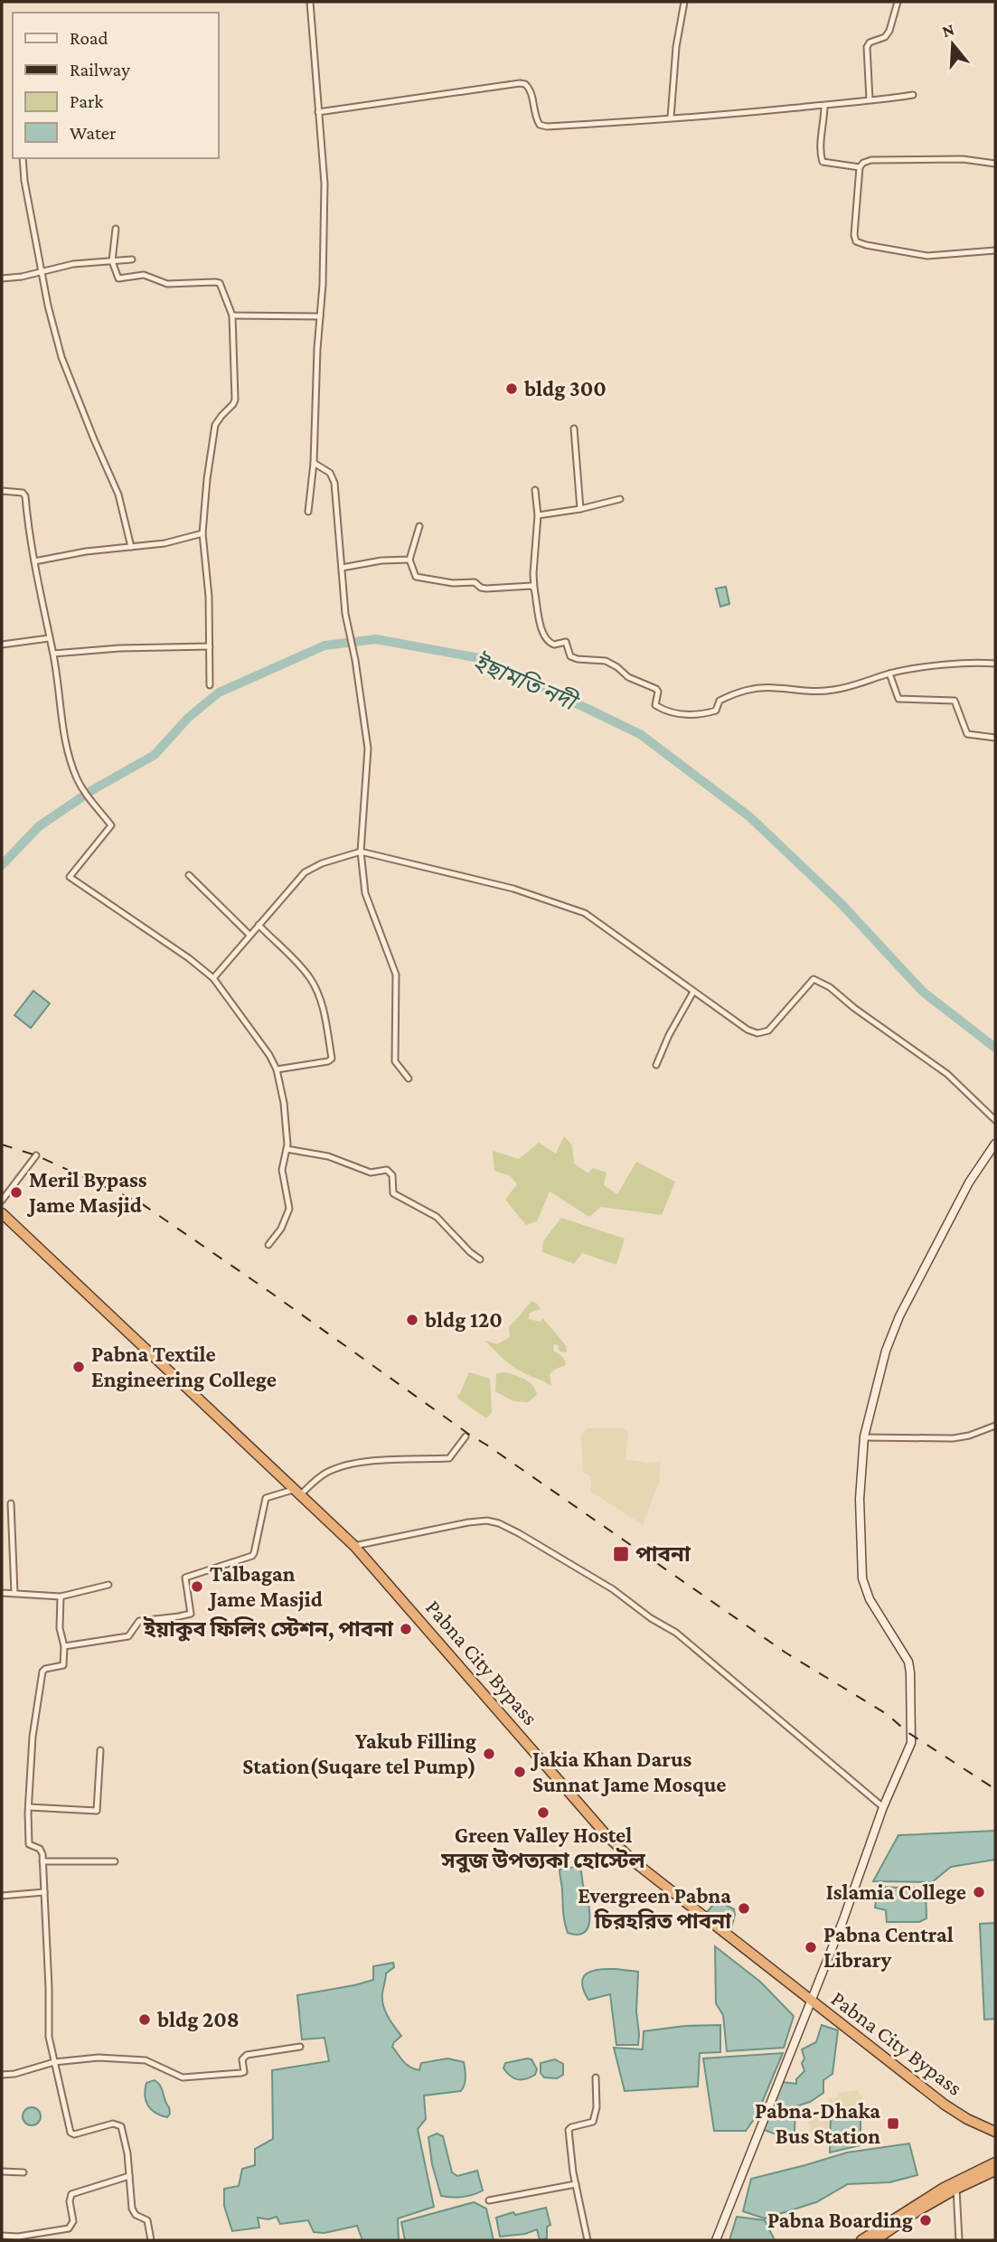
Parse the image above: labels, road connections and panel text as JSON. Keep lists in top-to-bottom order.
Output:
{
  "streets": {
    "highway": ["Pabna City Bypass"]
  },
  "water": ["ইছামতি নদী"],
  "places": {
    "other": [
      "bldg 300",
      "Meril Bypass Jame Masjid",
      "bldg 120",
      "Pabna Textile Engineering College",
      "Talbagan Jame Masjid",
      "ইয়াকুব ফিলিং স্টেশন, পাবনা",
      "Yakub Filling Station(Suqare tel Pump)",
      "Jakia Khan Darus Sunnat Jame Mosque",
      "Green Valley Hostel সবুজ উপত্যকা হোস্টেল",
      "Islamia College",
      "Evergreen Pabna চিরহরিত পাবনা",
      "Pabna Central Library",
      "bldg 208",
      "Pabna Boarding"
    ],
    "transit": ["পাবনা", "Pabna-Dhaka Bus Station"]
  },
  "legend": [
    "Road",
    "Railway",
    "Park",
    "Water"
  ],
  "north": "top"
}
